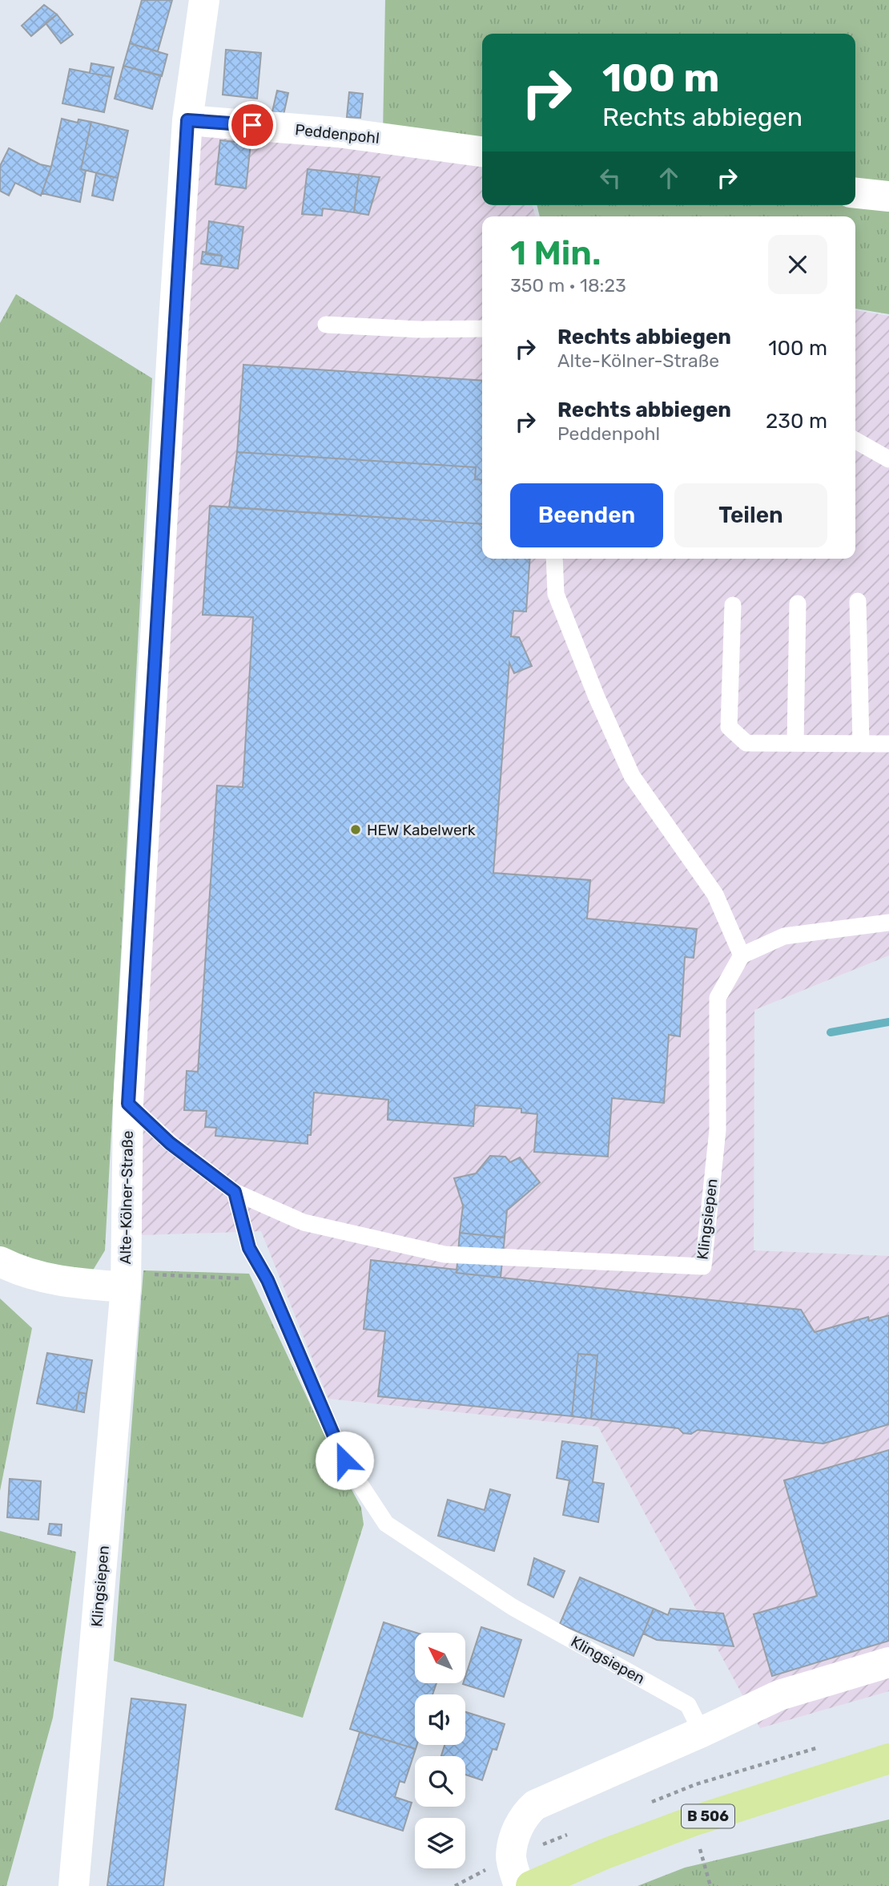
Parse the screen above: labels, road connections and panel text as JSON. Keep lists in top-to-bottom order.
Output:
{
  "streets": {
    "main road": ["B 506"],
    "street": ["Peddenpohl", "Alte-Kölner-Straße", "Klingsiepen"]
  },
  "crossings": [
    ["Peddenpohl", "Alte-Kölner-Straße"],
    ["Alte-Kölner-Straße", "Klingsiepen"]
  ],
  "places": ["HEW Kabelwerk"],
  "north": "top left",
  "page": {
    "turn": ["100 m", "Rechts abbiegen"],
    "heading": ["1 Min.", "350 m · 18:23"],
    "list": [
      {
        "name": "Rechts abbiegen",
        "note": "Alte-Kölner-Straße",
        "value": "100 m"
      },
      {
        "name": "Rechts abbiegen",
        "note": "Peddenpohl",
        "value": "230 m"
      }
    ],
    "buttons": ["Beenden", "Teilen"]
  }
}
